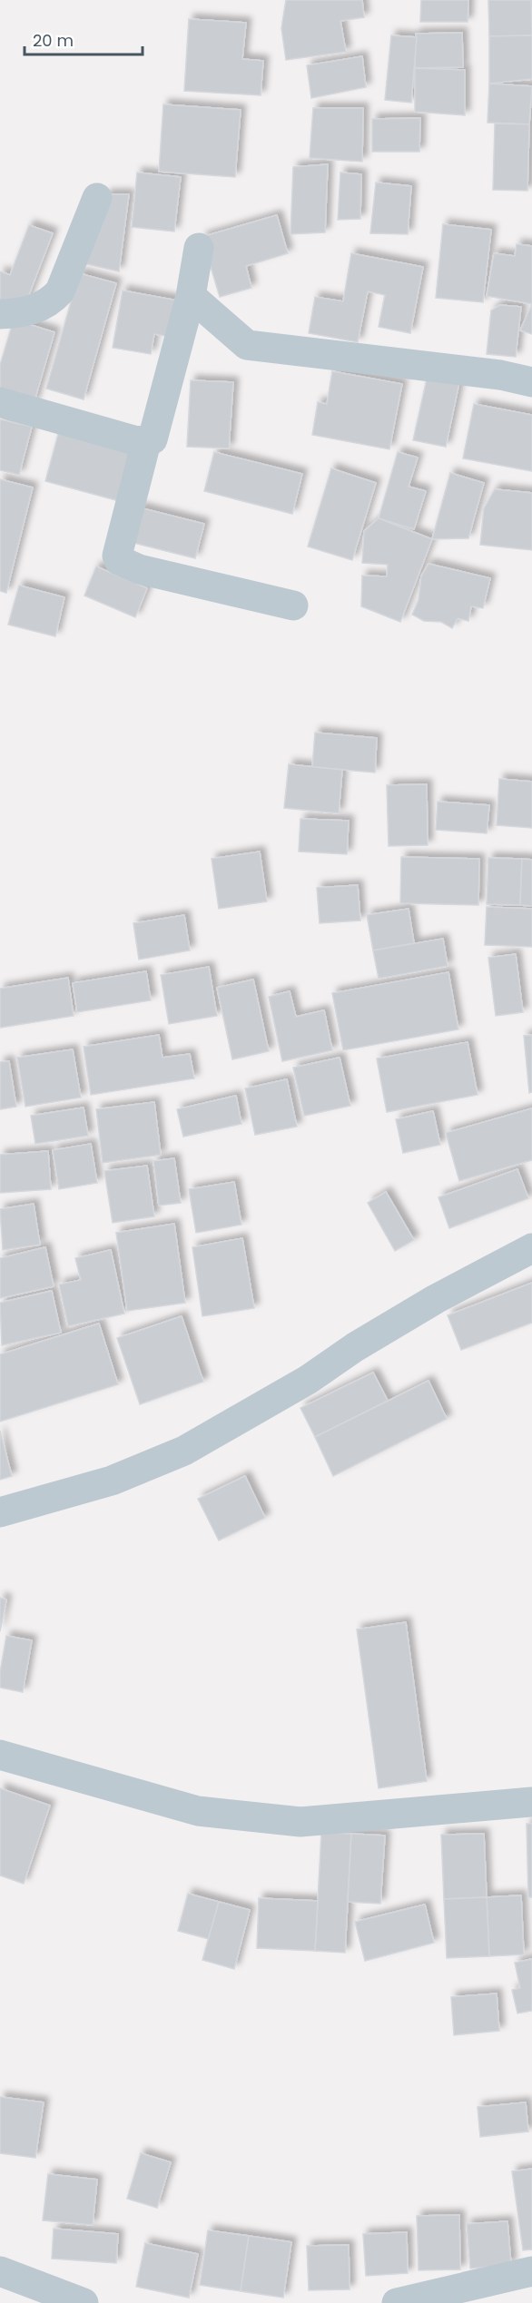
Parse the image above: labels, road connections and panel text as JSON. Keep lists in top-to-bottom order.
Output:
{
  "scale_bar": "20 m"
}
